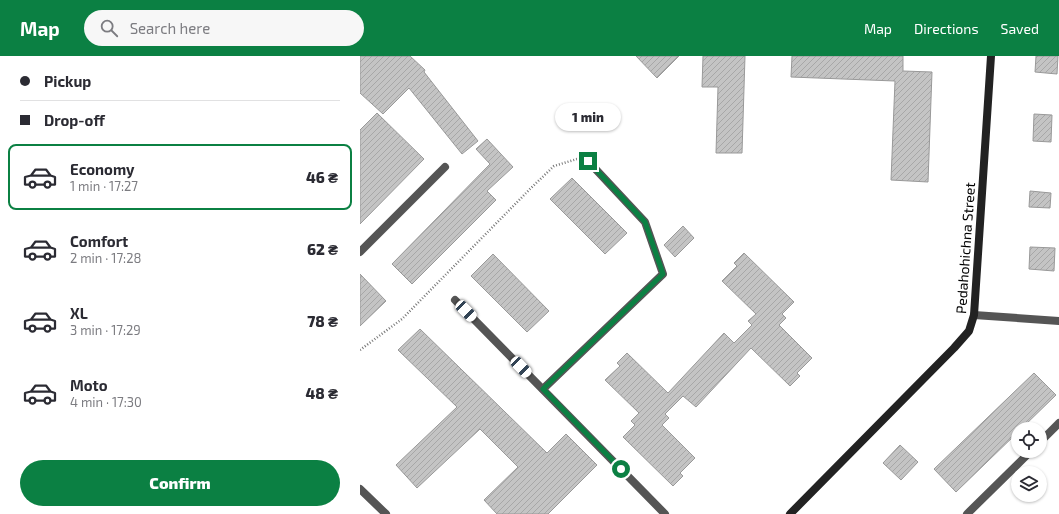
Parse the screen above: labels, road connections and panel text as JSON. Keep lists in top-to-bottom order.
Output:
{
  "streets": {
    "main road": ["Pedahohichna Street"]
  },
  "page": {
    "header": "Map",
    "search": "Search here",
    "nav": ["Map", "Directions", "Saved"],
    "banner": ["Pickup", "Drop-off"],
    "bubble": "1 min",
    "list": [
      {
        "name": "Economy",
        "note": "1 min · 17:27",
        "value": "46 ₴"
      },
      {
        "name": "Comfort",
        "note": "2 min · 17:28",
        "value": "62 ₴"
      },
      {
        "name": "XL",
        "note": "3 min · 17:29",
        "value": "78 ₴"
      },
      {
        "name": "Moto",
        "note": "4 min · 17:30",
        "value": "48 ₴"
      }
    ],
    "buttons": "Confirm"
  }
}
